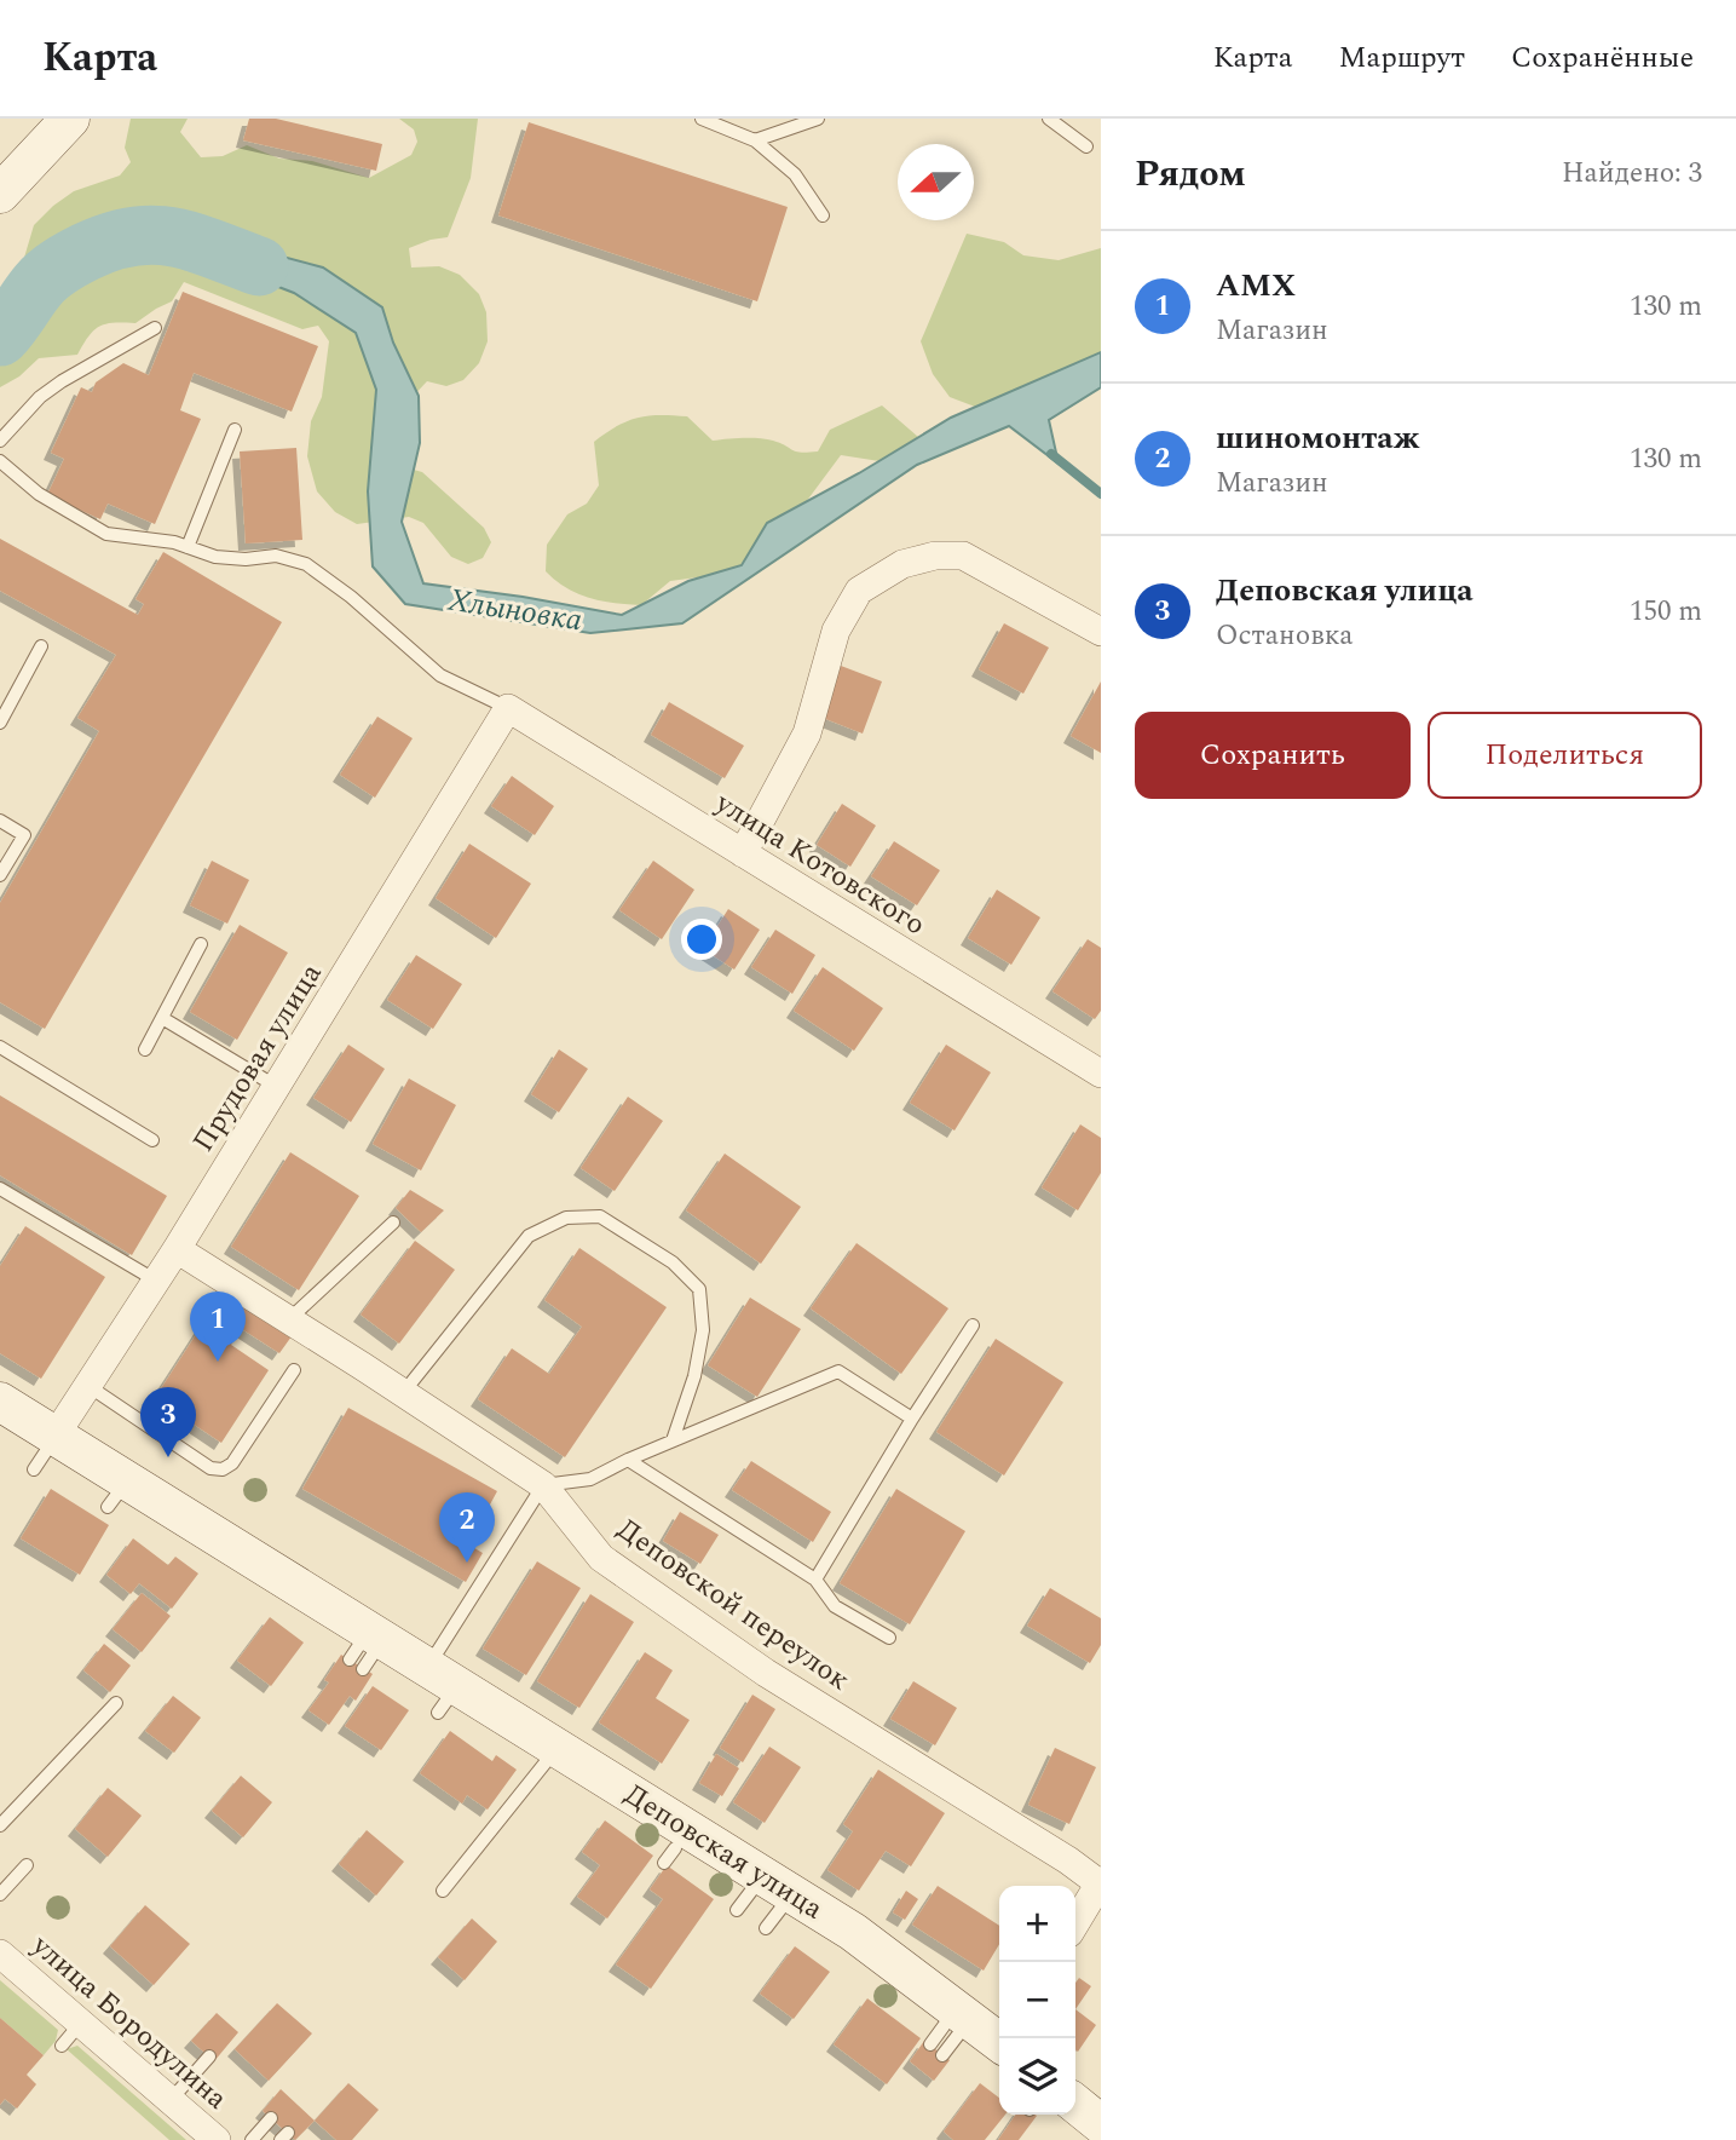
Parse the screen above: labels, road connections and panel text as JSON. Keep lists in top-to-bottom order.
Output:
{
  "streets": {
    "main road": ["Деповская улица"],
    "street": [
      "улица Котовского",
      "Прудовая улица",
      "Деповской переулок",
      "улица Бородулина"
    ]
  },
  "crossings": [
    ["улица Котовского", "Прудовая улица"],
    ["Прудовая улица", "Деповской переулок"],
    ["Прудовая улица", "Деповская улица"]
  ],
  "water": ["Хлыновка"],
  "north": "left",
  "page": {
    "header": "Карта",
    "nav": ["Карта", "Маршрут", "Сохранённые"],
    "heading": ["Рядом", "Найдено: 3"],
    "list": [
      {
        "mark": "1",
        "name": "AMX",
        "note": "Магазин",
        "value": "130 m"
      },
      {
        "mark": "2",
        "name": "шиномонтаж",
        "note": "Магазин",
        "value": "130 m"
      },
      {
        "mark": "3",
        "name": "Деповская улица",
        "note": "Остановка",
        "value": "150 m"
      }
    ],
    "buttons": ["Сохранить", "Поделиться"],
    "pins": ["1", "3", "2"],
    "map_buttons": ["+", "−"]
  }
}
